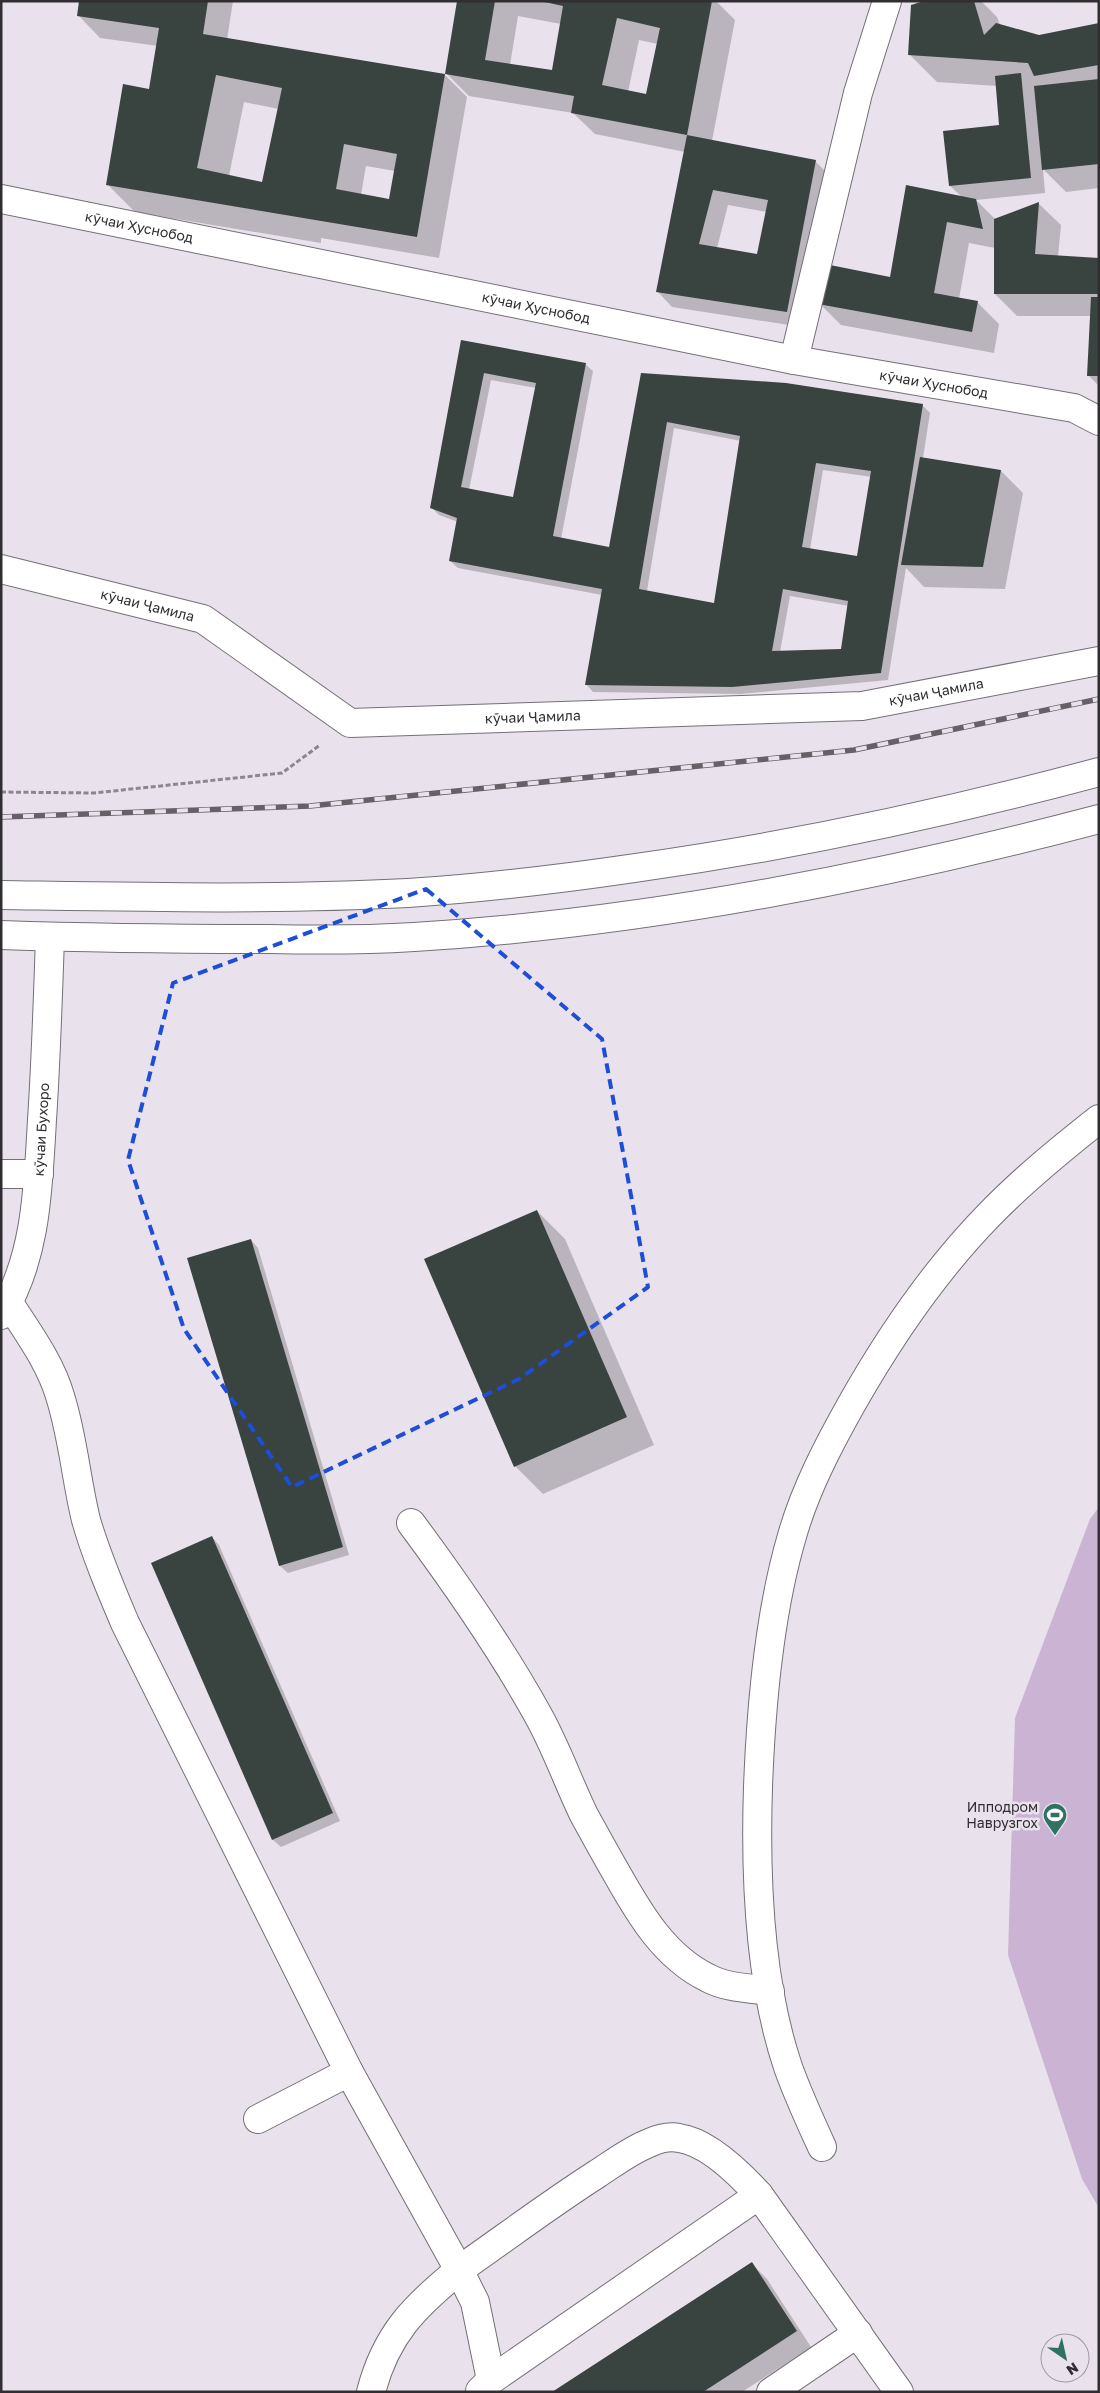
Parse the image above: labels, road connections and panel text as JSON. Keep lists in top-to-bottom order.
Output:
{
  "streets": {
    "street": ["кӯчаи Ҳуснобод", "кӯчаи Ҷамила", "кӯчаи Бухоро"]
  },
  "places": {
    "sports": ["Ипподром Наврузгох"]
  },
  "north": "bottom right"
}
